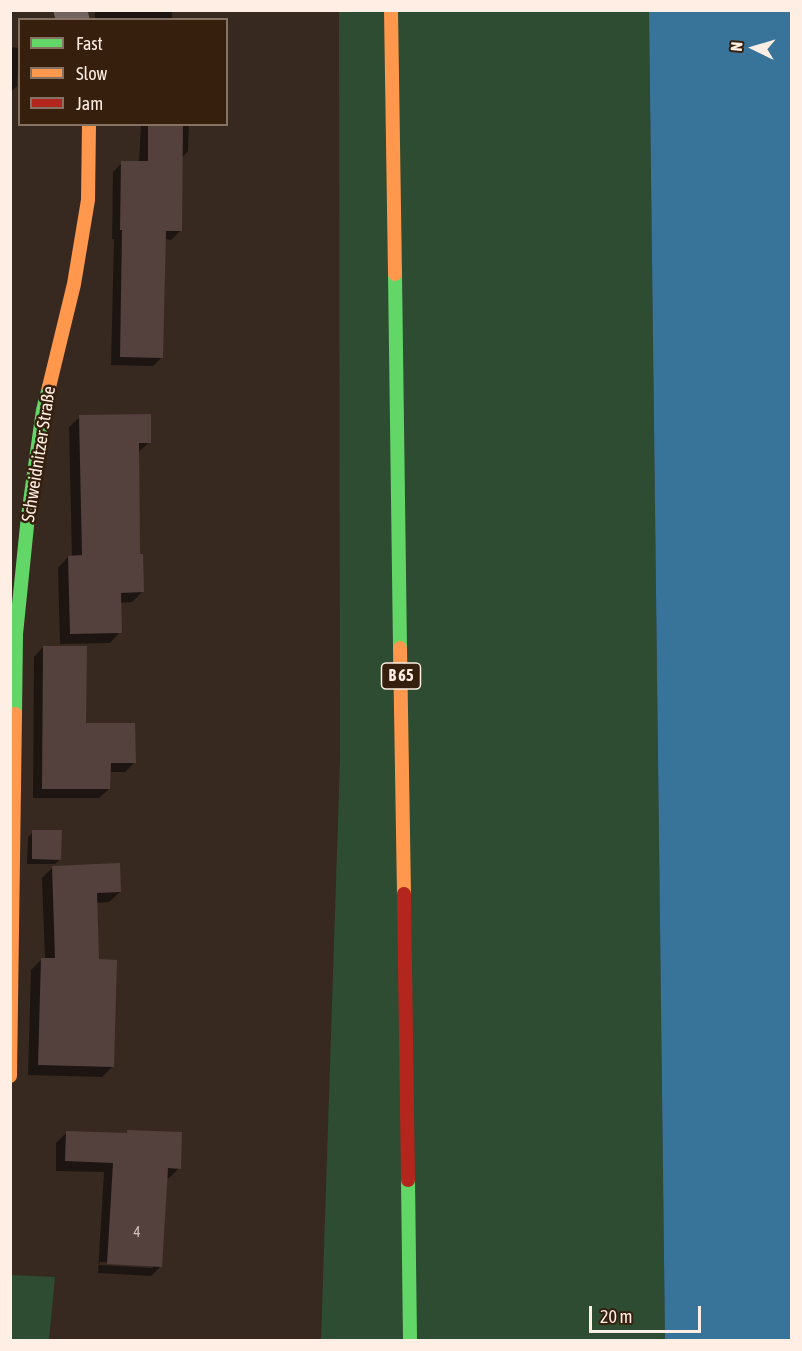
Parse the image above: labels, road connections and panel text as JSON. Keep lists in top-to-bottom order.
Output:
{
  "streets": {
    "main road": ["Schweidnitzer Straße", "B 65"]
  },
  "house_numbers": ["4"],
  "legend": ["Fast", "Slow", "Jam"],
  "scale_bar": "20 m",
  "north": "left"
}
